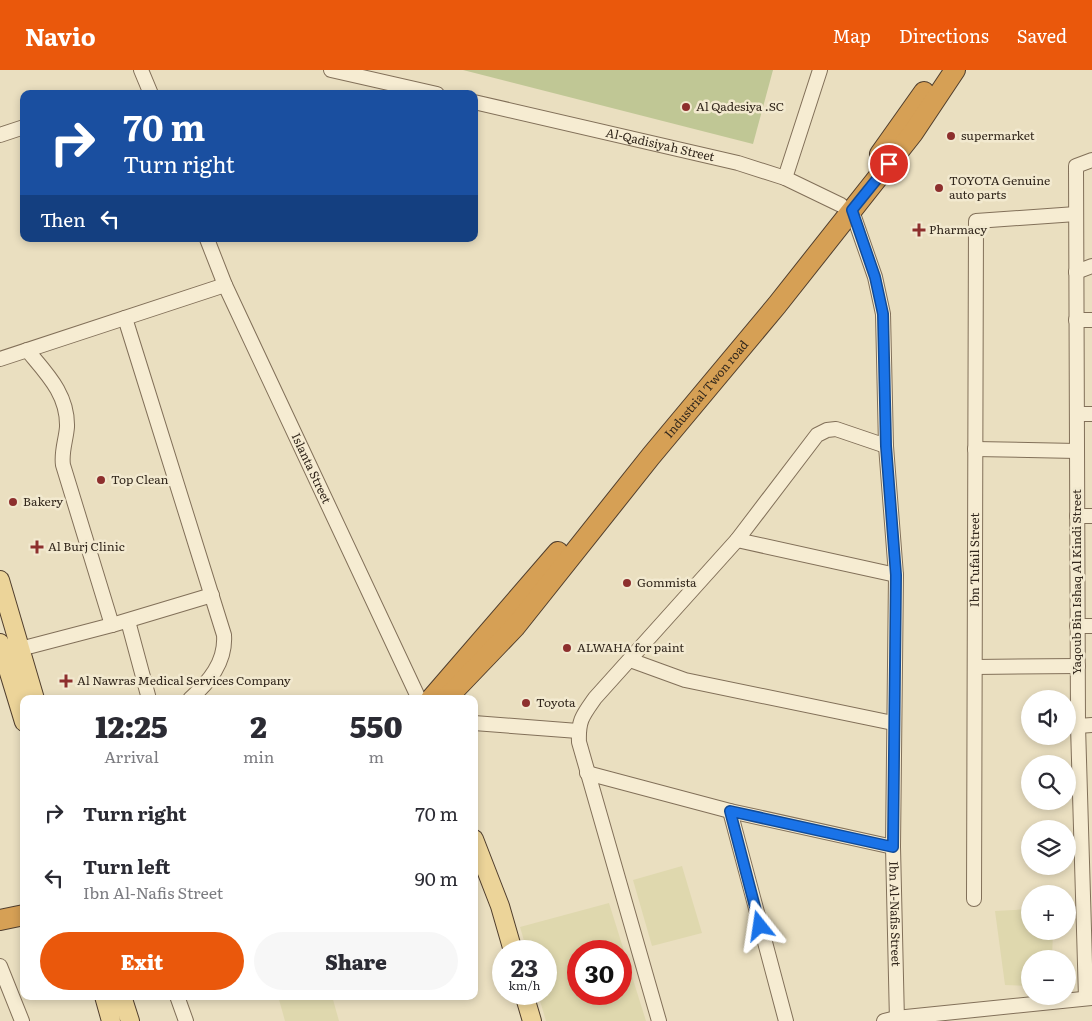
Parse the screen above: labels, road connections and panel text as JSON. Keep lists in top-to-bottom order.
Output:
{
  "streets": {
    "highway": ["Industrial Twon road"],
    "street": [
      "Al-Qadisiyah Street",
      "Islanta Street",
      "Ibn Tufail Street",
      "Yaqoub Bin Ishaq Al Kindi Street",
      "Ibn Al-Nafis Street"
    ]
  },
  "crossings": [
    ["Al-Qadisiyah Street", "Industrial Twon road"],
    ["Al-Qadisiyah Street", "Ibn Al-Nafis Street"],
    ["Industrial Twon road", "Ibn Al-Nafis Street"],
    ["Ibn Tufail Street", "Yaqoub Bin Ishaq Al Kindi Street"]
  ],
  "places": {
    "other": [
      "Al Qadesiya .SC",
      "supermarket",
      "TOYOTA Genuine auto parts",
      "Top Clean",
      "Bakery",
      "Gommista",
      "ALWAHA for paint",
      "Toyota"
    ],
    "health": ["Pharmacy", "Al Burj Clinic", "Al Nawras Medical Services Company"]
  },
  "page": {
    "header": "Navio",
    "nav": ["Map", "Directions", "Saved"],
    "turn": ["70 m", "Turn right"],
    "then": "Then",
    "map_buttons": ["+", "−"],
    "eta": [
      "12:25",
      "Arrival",
      "2",
      "min",
      "550",
      "m"
    ],
    "list": [
      {
        "name": "Turn right",
        "value": "70 m"
      },
      {
        "name": "Turn left",
        "note": "Ibn Al-Nafis Street",
        "value": "90 m"
      }
    ],
    "buttons": ["Exit", "Share"],
    "speed": "23 km/h",
    "limit": "30"
  }
}
